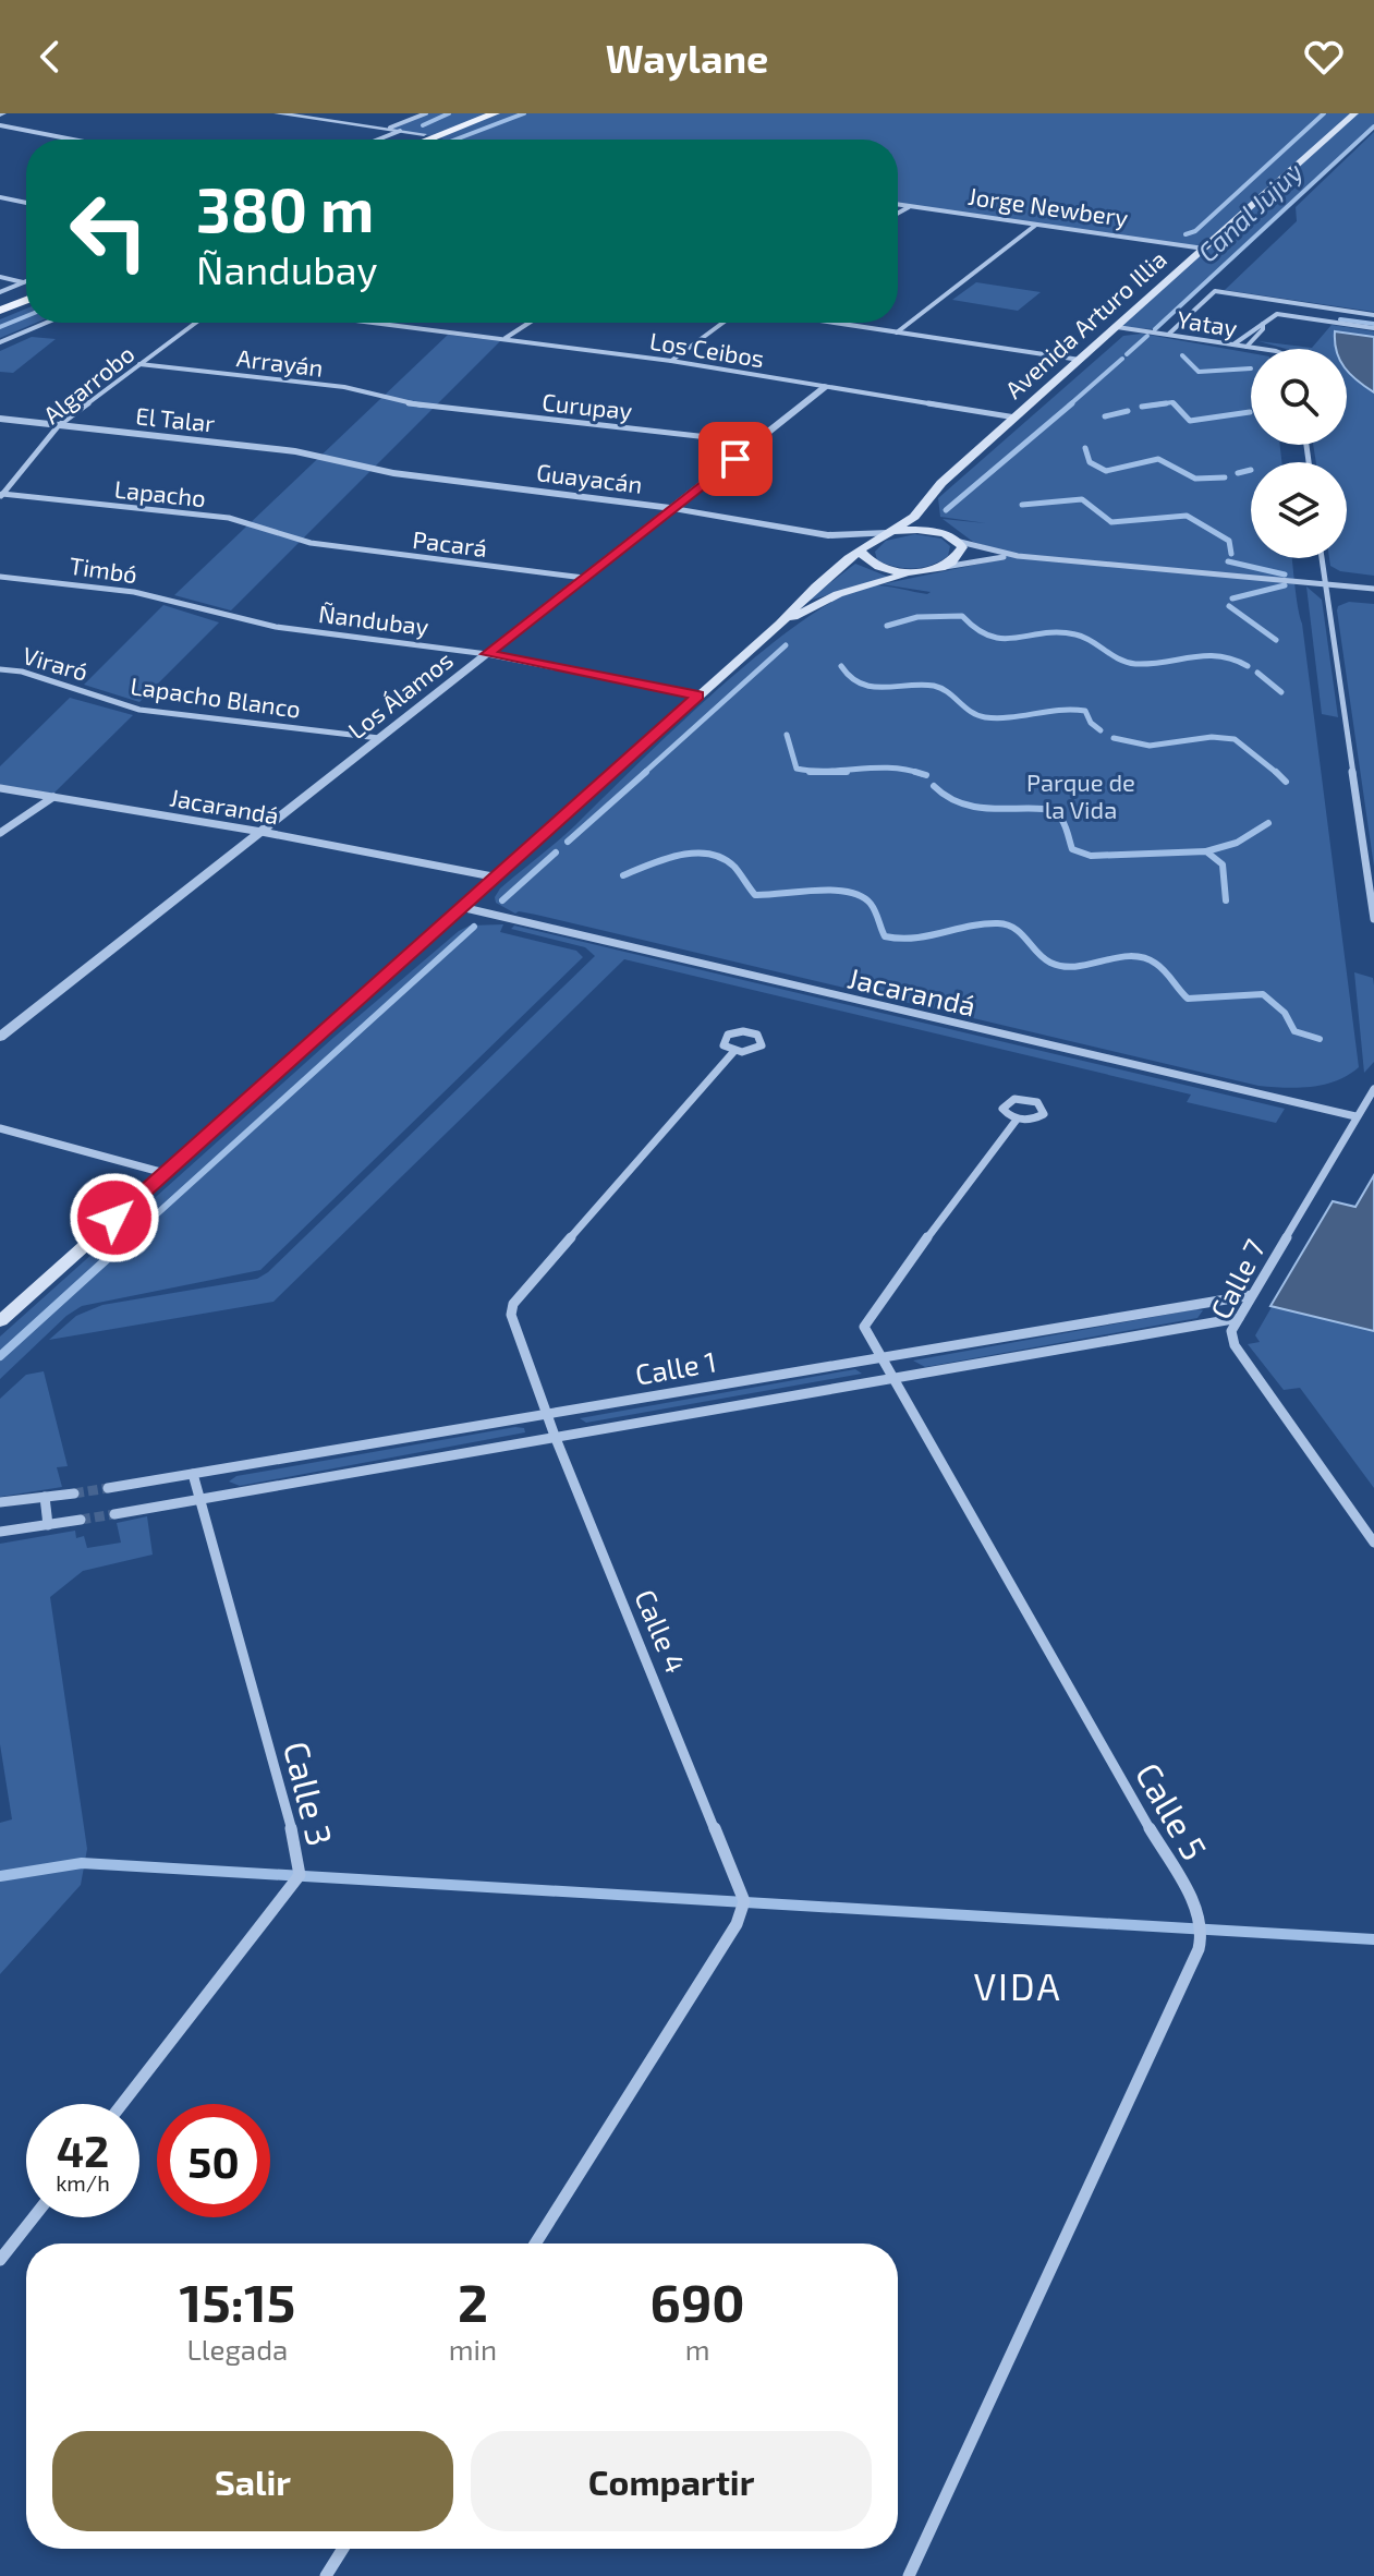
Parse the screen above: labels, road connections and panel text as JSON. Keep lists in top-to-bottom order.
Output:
{
  "streets": {
    "main road": ["Avenida Arturo Illia"],
    "street": [
      "Jorge Newbery",
      "Yatay",
      "Los Ceibos",
      "Arrayán",
      "Algarrobo",
      "Curupay",
      "El Talar",
      "Guayacán",
      "Lapacho",
      "Pacará",
      "Timbó",
      "Ñandubay",
      "Viraró",
      "Los Álamos",
      "Lapacho Blanco",
      "Jacarandá",
      "Calle 7",
      "Calle 1",
      "Calle 4",
      "Calle 3",
      "Calle 5"
    ]
  },
  "crossings": [
    ["Jorge Newbery", "Avenida Arturo Illia"],
    ["Yatay", "Avenida Arturo Illia"],
    ["Avenida Arturo Illia", "Los Ceibos"],
    ["Avenida Arturo Illia", "Guayacán"],
    ["Los Ceibos", "Los Álamos"],
    ["Arrayán", "Algarrobo"],
    ["Arrayán", "Curupay"],
    ["Algarrobo", "El Talar"],
    ["Algarrobo", "Lapacho"],
    ["Curupay", "Los Álamos"],
    ["El Talar", "Guayacán"],
    ["Guayacán", "Los Álamos"],
    ["Lapacho", "Pacará"],
    ["Pacará", "Los Álamos"],
    ["Timbó", "Ñandubay"],
    ["Ñandubay", "Los Álamos"],
    ["Viraró", "Lapacho Blanco"],
    ["Los Álamos", "Lapacho Blanco"],
    ["Los Álamos", "Jacarandá"],
    ["Jacarandá", "Calle 7"],
    ["Calle 7", "Calle 1"],
    ["Calle 1", "Calle 4"],
    ["Calle 1", "Calle 3"],
    ["Calle 1", "Calle 5"]
  ],
  "districts": ["VIDA"],
  "water": ["Canal Jujuy"],
  "parks": ["Parque de la Vida"],
  "page": {
    "header": "Waylane",
    "turn": ["380 m", "Ñandubay"],
    "speed": "42 km/h",
    "limit": "50",
    "eta": [
      "15:15",
      "Llegada",
      "2",
      "min",
      "690",
      "m"
    ],
    "buttons": ["Salir", "Compartir"]
  }
}
